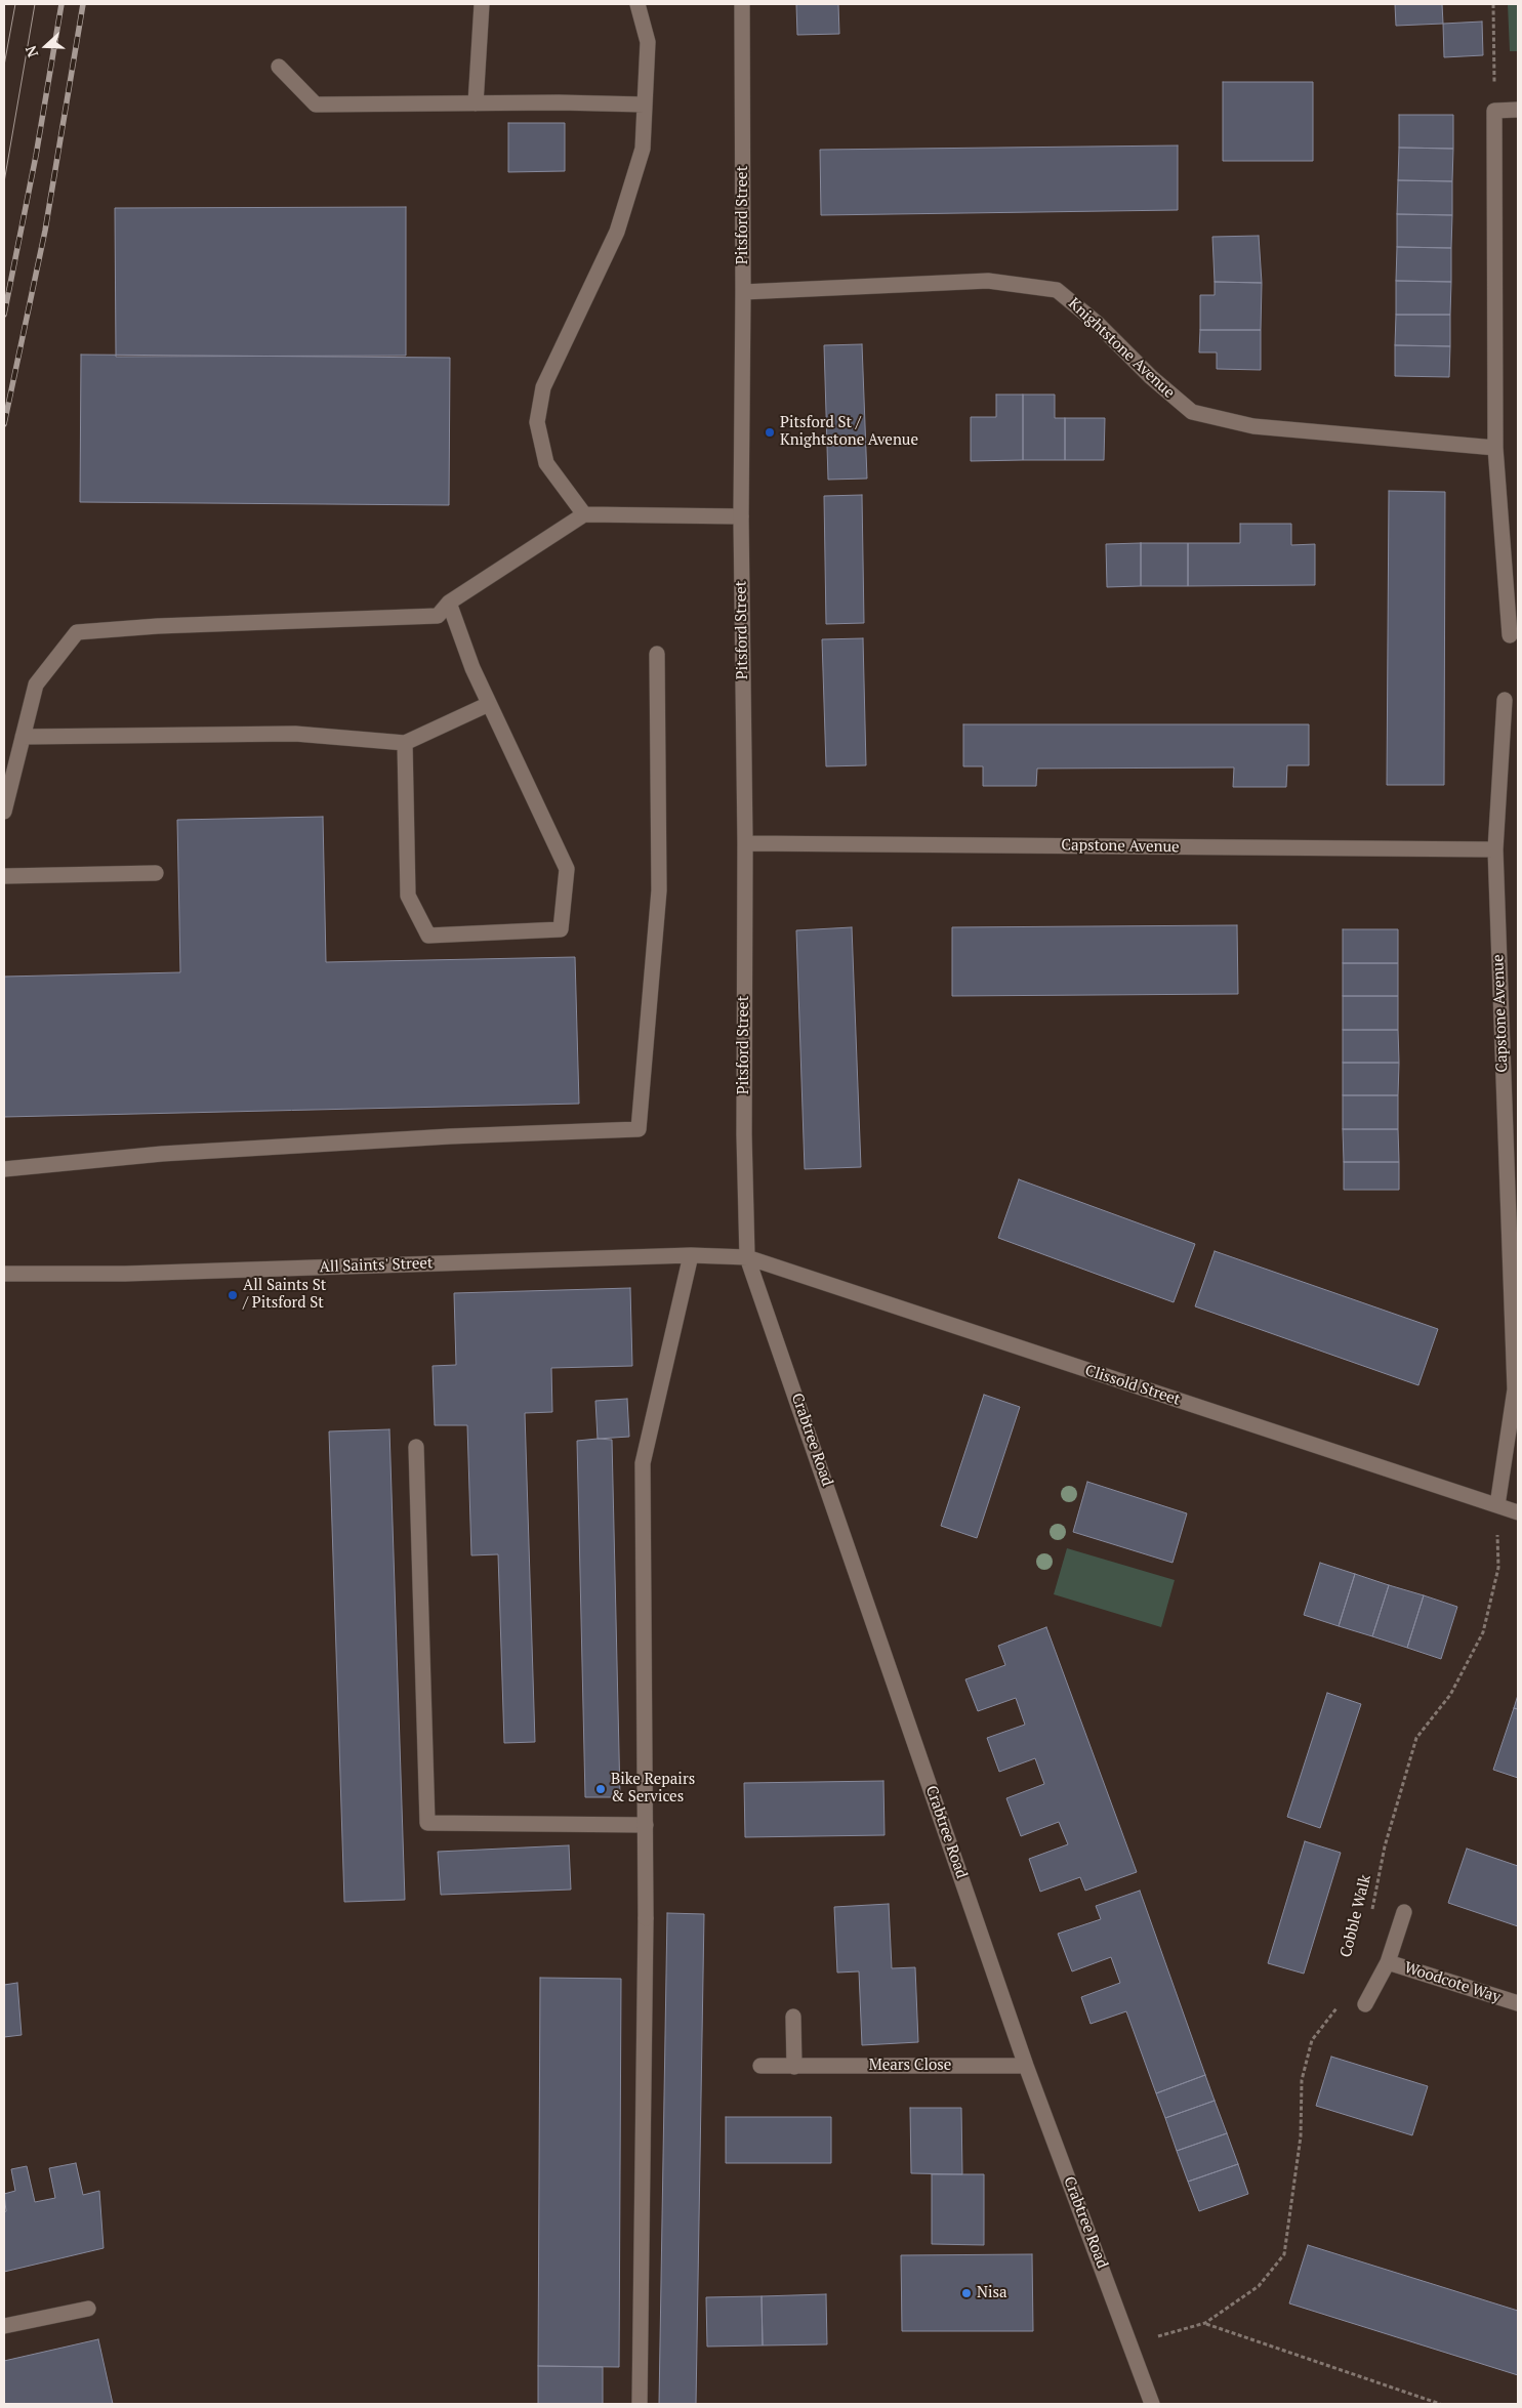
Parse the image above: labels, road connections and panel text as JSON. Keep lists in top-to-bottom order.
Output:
{
  "streets": {
    "street": [
      "Pitsford Street",
      "Knightstone Avenue",
      "Capstone Avenue",
      "All Saints' Street",
      "Clissold Street",
      "Crabtree Road",
      "Woodcote Way",
      "Mears Close"
    ],
    "path": ["Cobble Walk"]
  },
  "crossings": [
    ["Pitsford Street", "Knightstone Avenue"],
    ["Pitsford Street", "Capstone Avenue"],
    ["Pitsford Street", "All Saints' Street"],
    ["Pitsford Street", "Clissold Street"],
    ["Pitsford Street", "Crabtree Road"],
    ["Capstone Avenue", "Clissold Street"],
    ["Capstone Avenue", "Cobble Walk"],
    ["All Saints' Street", "Clissold Street"],
    ["All Saints' Street", "Crabtree Road"],
    ["Clissold Street", "Crabtree Road"],
    ["Clissold Street", "Cobble Walk"],
    ["Crabtree Road", "Mears Close"]
  ],
  "places": [
    "Pitsford St / Knightstone Avenue",
    "All Saints St / Pitsford St",
    "Bike Repairs & Services",
    "Nisa"
  ],
  "north": "left"
}
